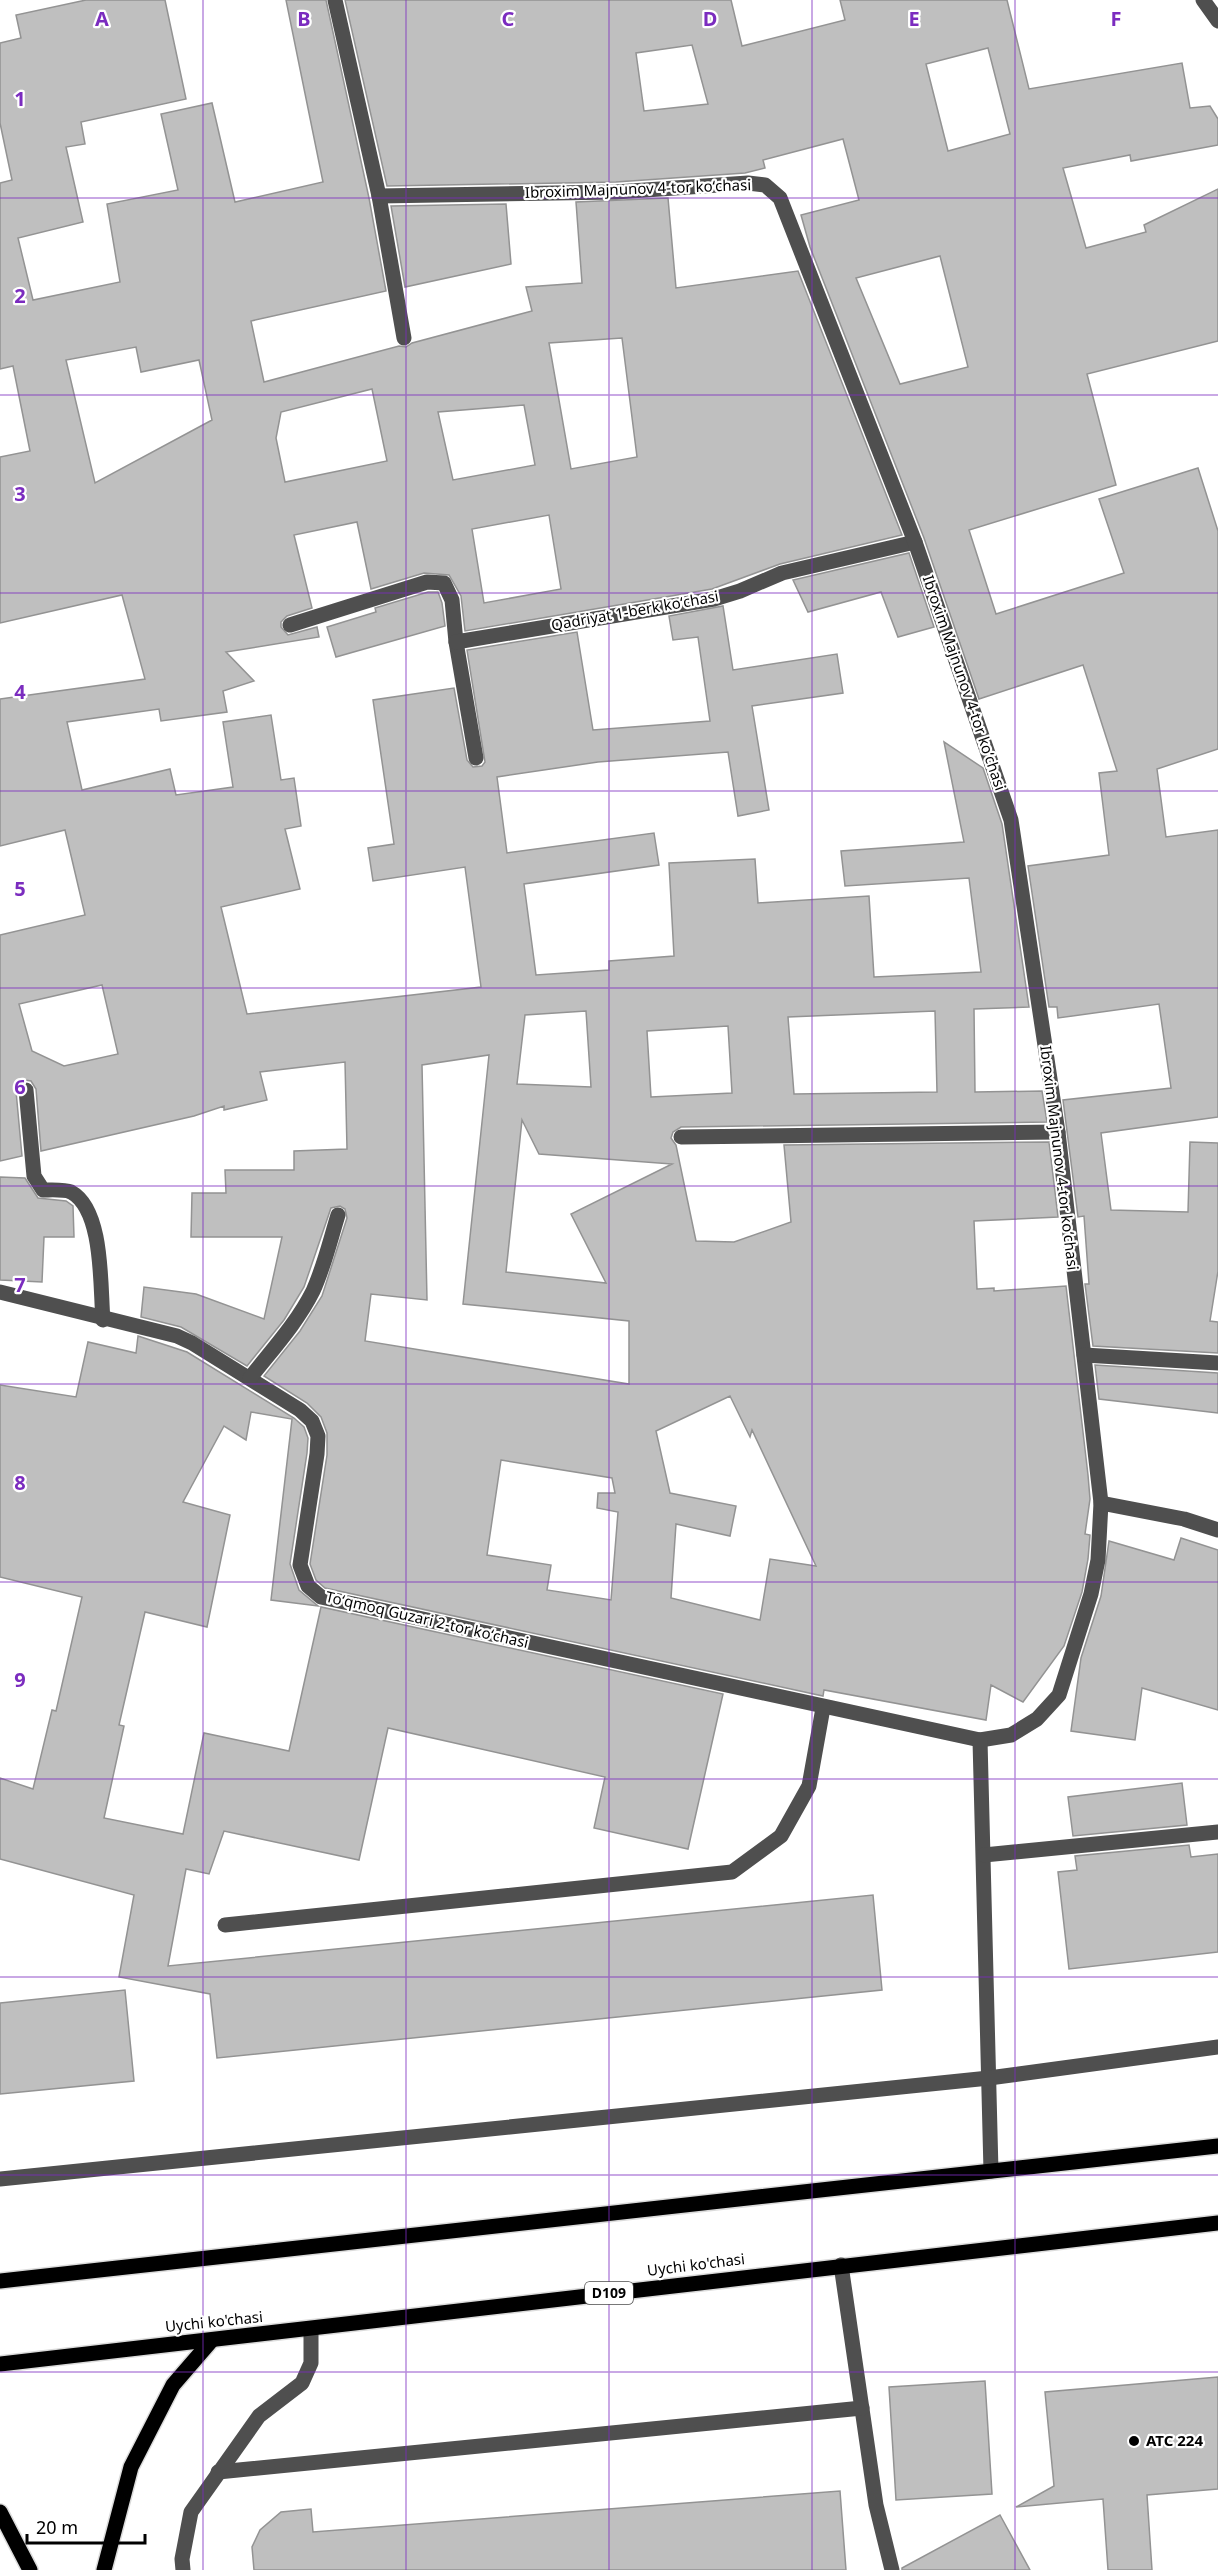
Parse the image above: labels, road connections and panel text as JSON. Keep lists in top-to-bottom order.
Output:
{
  "streets": {
    "main road": ["Uychi ko'chasi", "D109"],
    "street": ["Ibroxim Majnunov 4-tor koʻchasi", "Qadriyat 1-berk koʻchasi", "Toʻqmoq Guzari 2-tor koʻchasi"]
  },
  "crossings": [
    ["Ibroxim Majnunov 4-tor koʻchasi", "Qadriyat 1-berk koʻchasi"],
    ["Ibroxim Majnunov 4-tor koʻchasi", "Toʻqmoq Guzari 2-tor koʻchasi"]
  ],
  "places": ["ATC 224"],
  "scale_bar": "20 m",
  "grid": {
    "columns": [
      "A",
      "B",
      "C",
      "D",
      "E",
      "F"
    ],
    "rows": [
      "1",
      "2",
      "3",
      "4",
      "5",
      "6",
      "7",
      "8",
      "9"
    ]
  }
}
